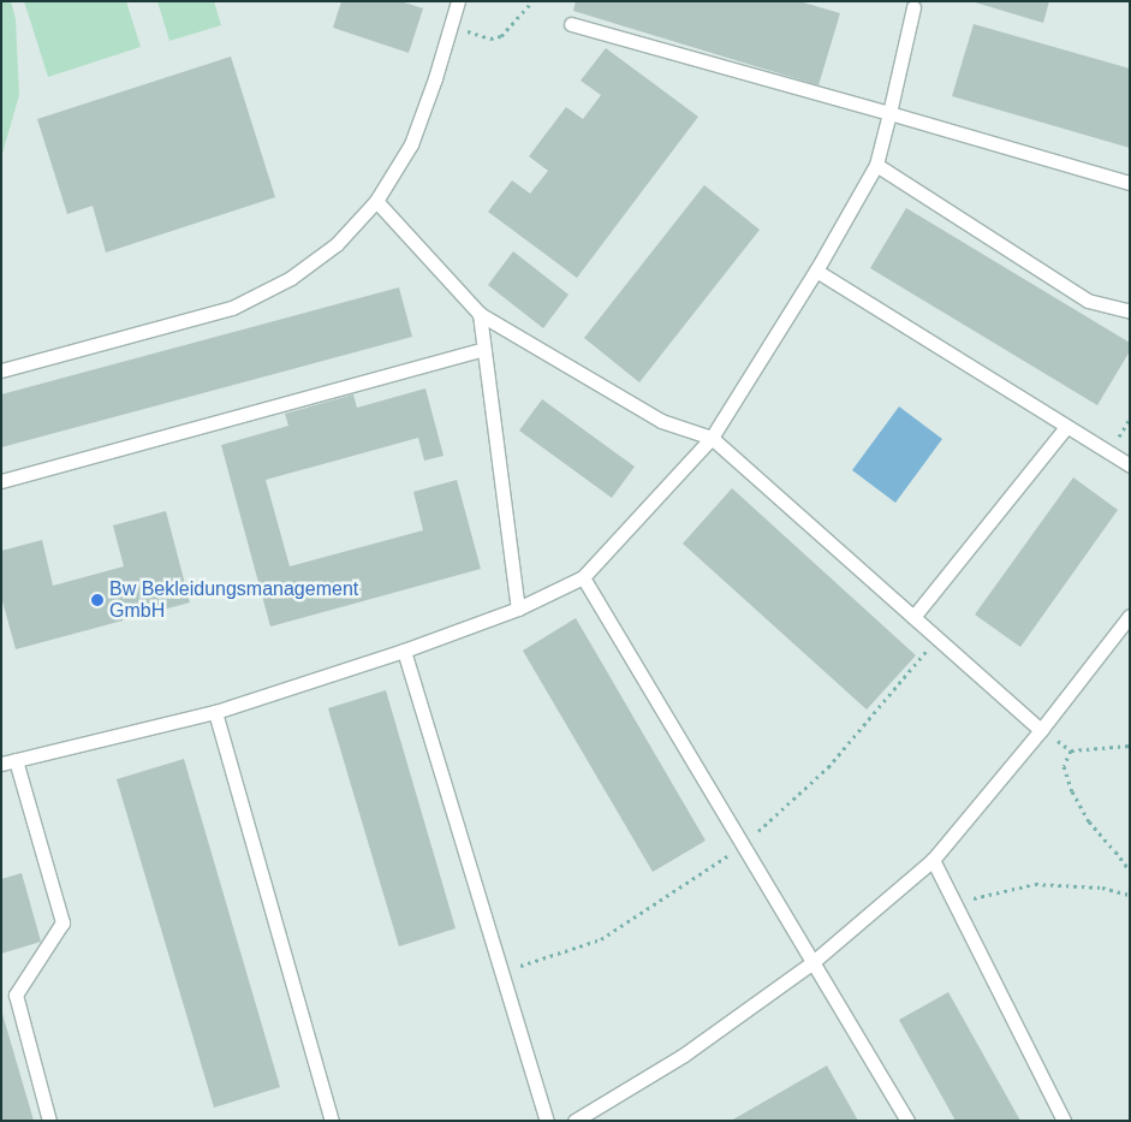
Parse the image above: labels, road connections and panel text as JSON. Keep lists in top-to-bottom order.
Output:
{
  "places": ["Bw Bekleidungsmanagement GmbH"]
}
